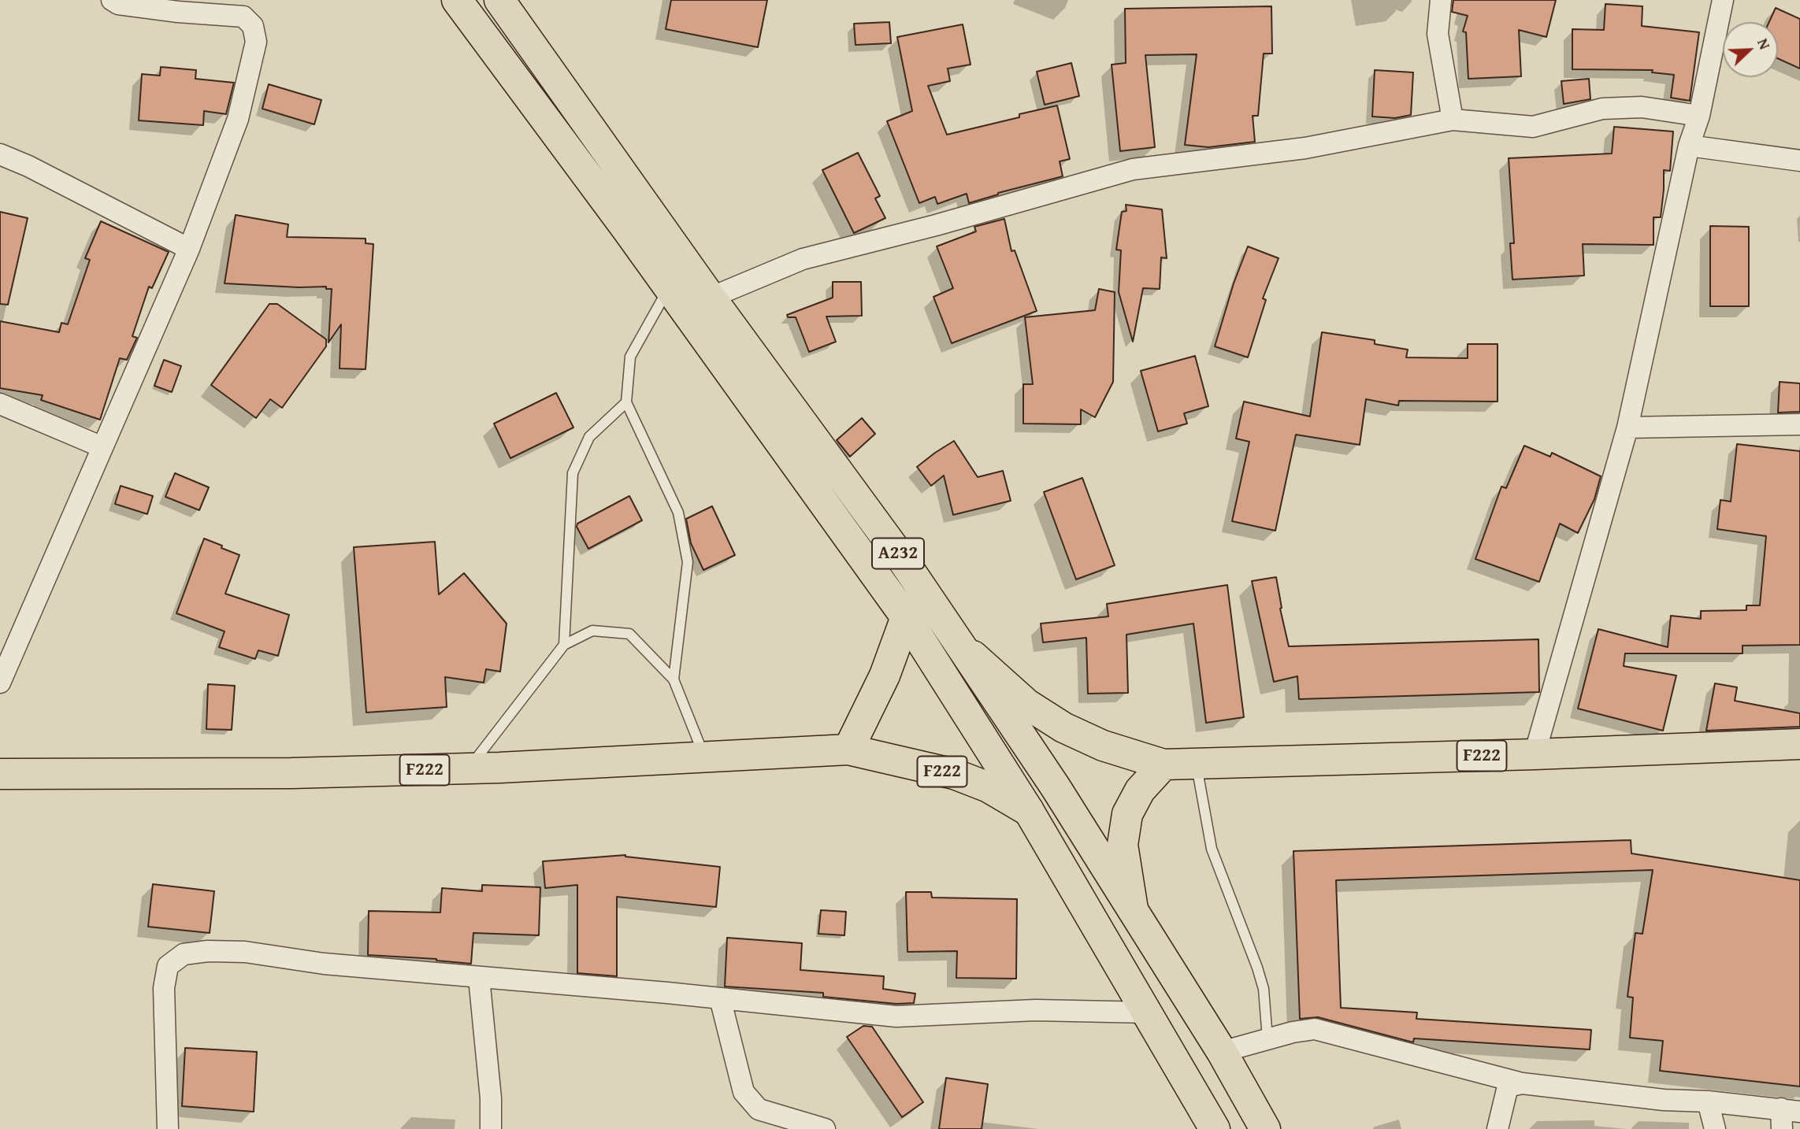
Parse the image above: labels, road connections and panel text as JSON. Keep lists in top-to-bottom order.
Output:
{
  "streets": {
    "main road": ["A232", "F222"]
  },
  "crossings": [
    ["A232", "F222"]
  ],
  "north": "top right"
}
